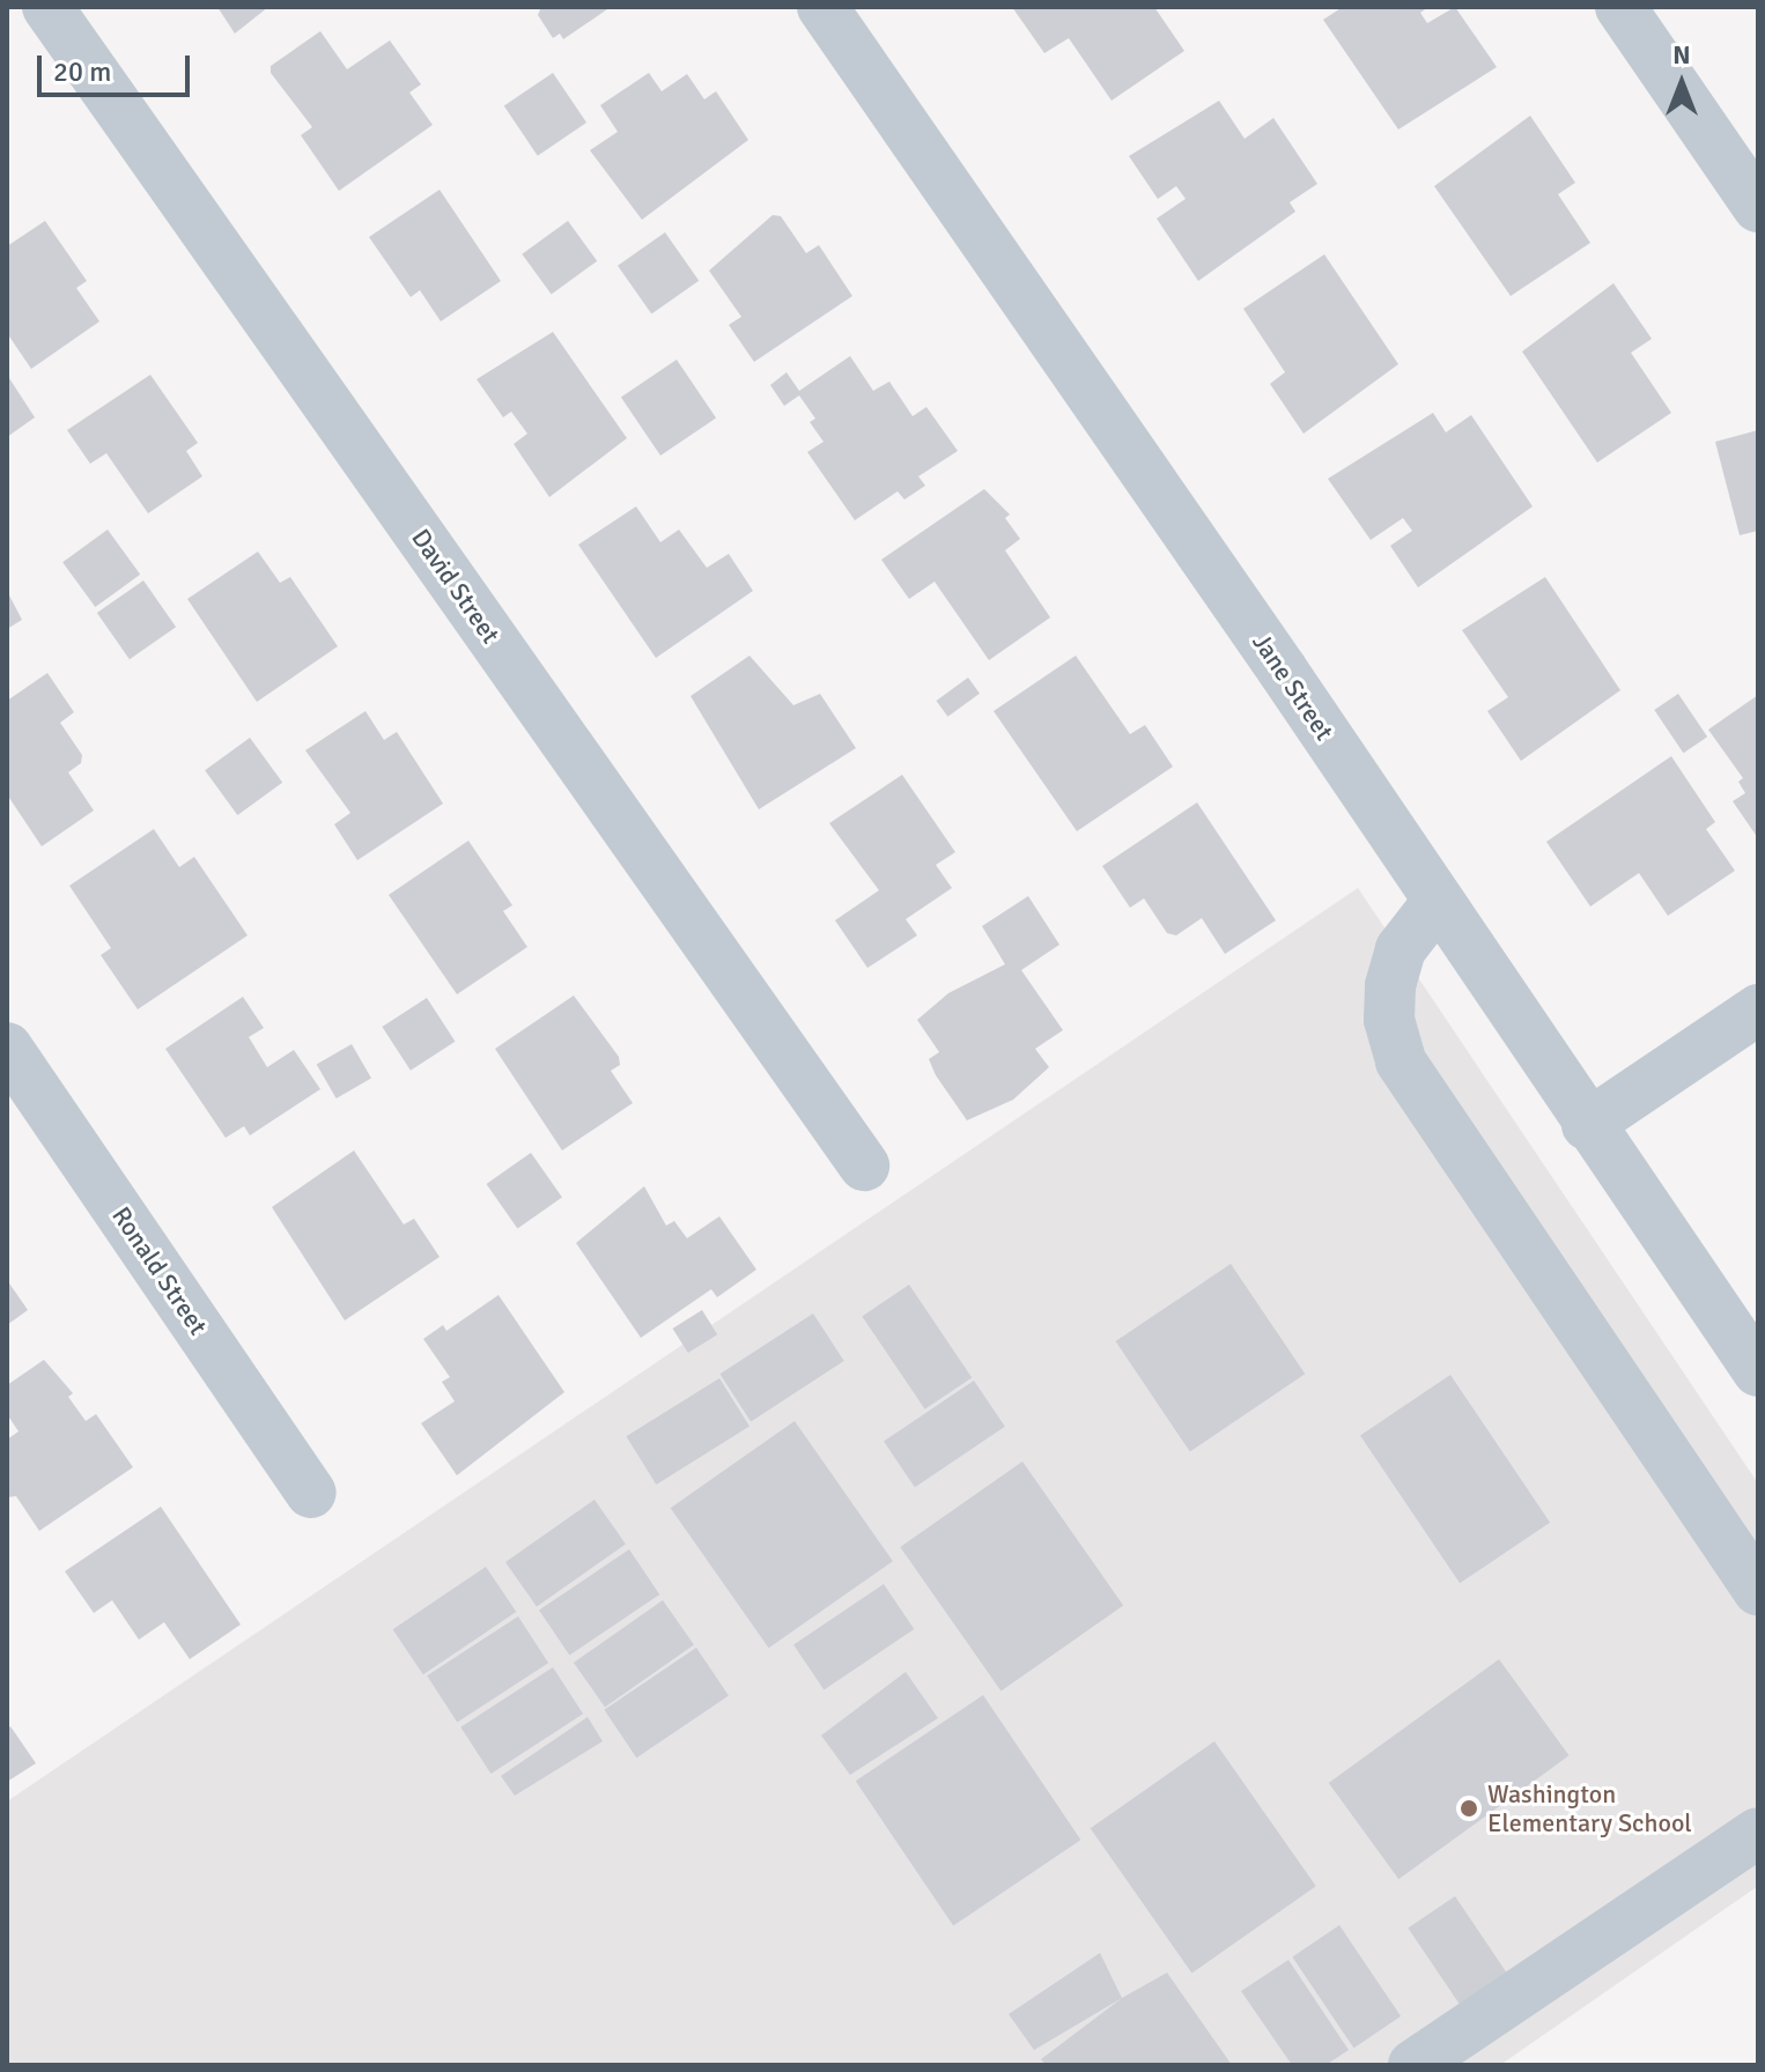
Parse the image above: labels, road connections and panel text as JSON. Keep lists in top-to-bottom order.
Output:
{
  "streets": {
    "street": ["David Street", "Jane Street", "Ronald Street"]
  },
  "places": ["Washington Elementary School"],
  "scale_bar": "20 m",
  "north": "top"
}
